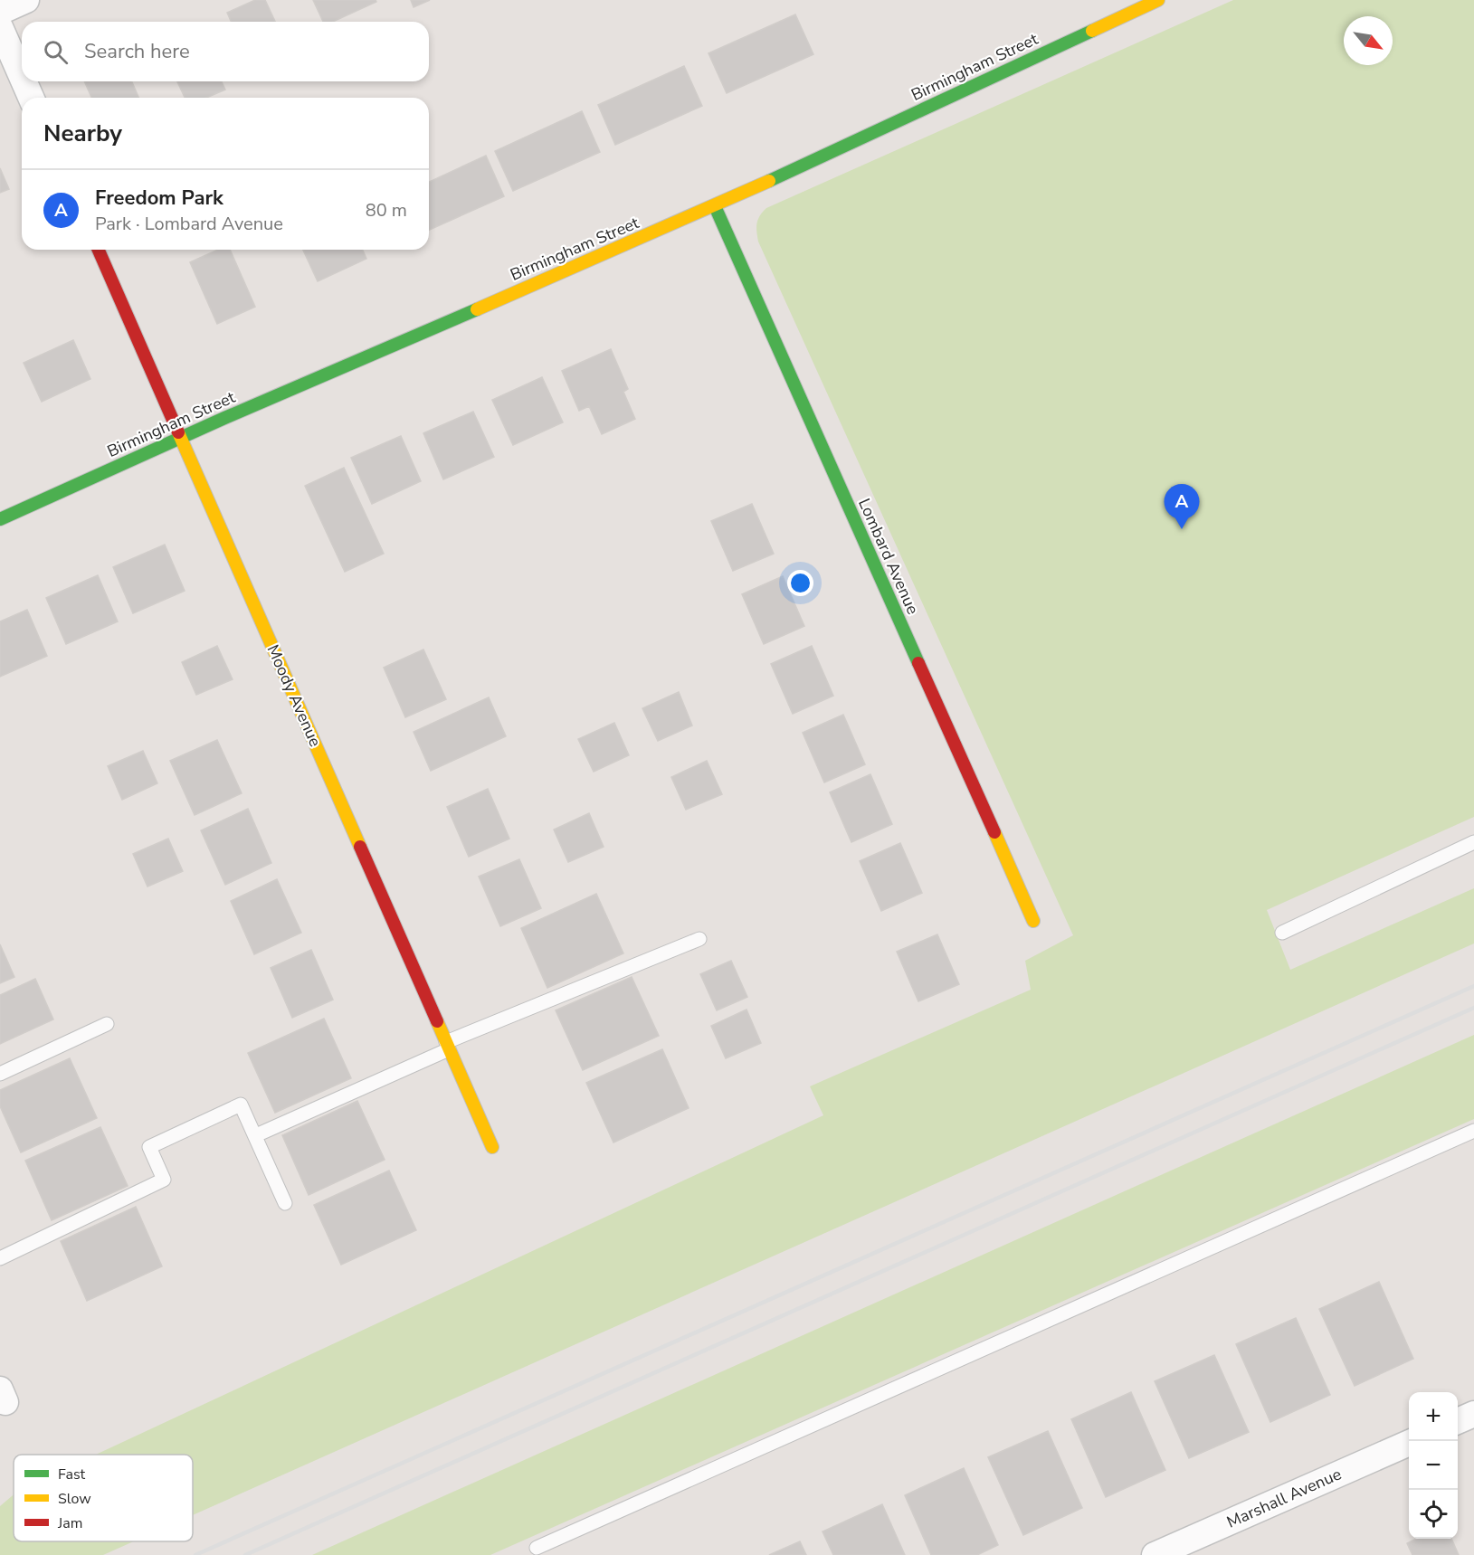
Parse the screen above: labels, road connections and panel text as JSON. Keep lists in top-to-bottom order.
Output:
{
  "streets": {
    "street": [
      "Birmingham Street",
      "Lombard Avenue",
      "Moody Avenue",
      "Marshall Avenue"
    ]
  },
  "crossings": [
    ["Birmingham Street", "Lombard Avenue"],
    ["Birmingham Street", "Moody Avenue"]
  ],
  "legend": ["Fast", "Slow", "Jam"],
  "north": "bottom right",
  "page": {
    "search": "Search here",
    "heading": "Nearby",
    "list": [
      {
        "mark": "A",
        "name": "Freedom Park",
        "note": "Park · Lombard Avenue",
        "value": "80 m"
      }
    ],
    "pins": "A",
    "map_buttons": ["+", "−"]
  }
}
